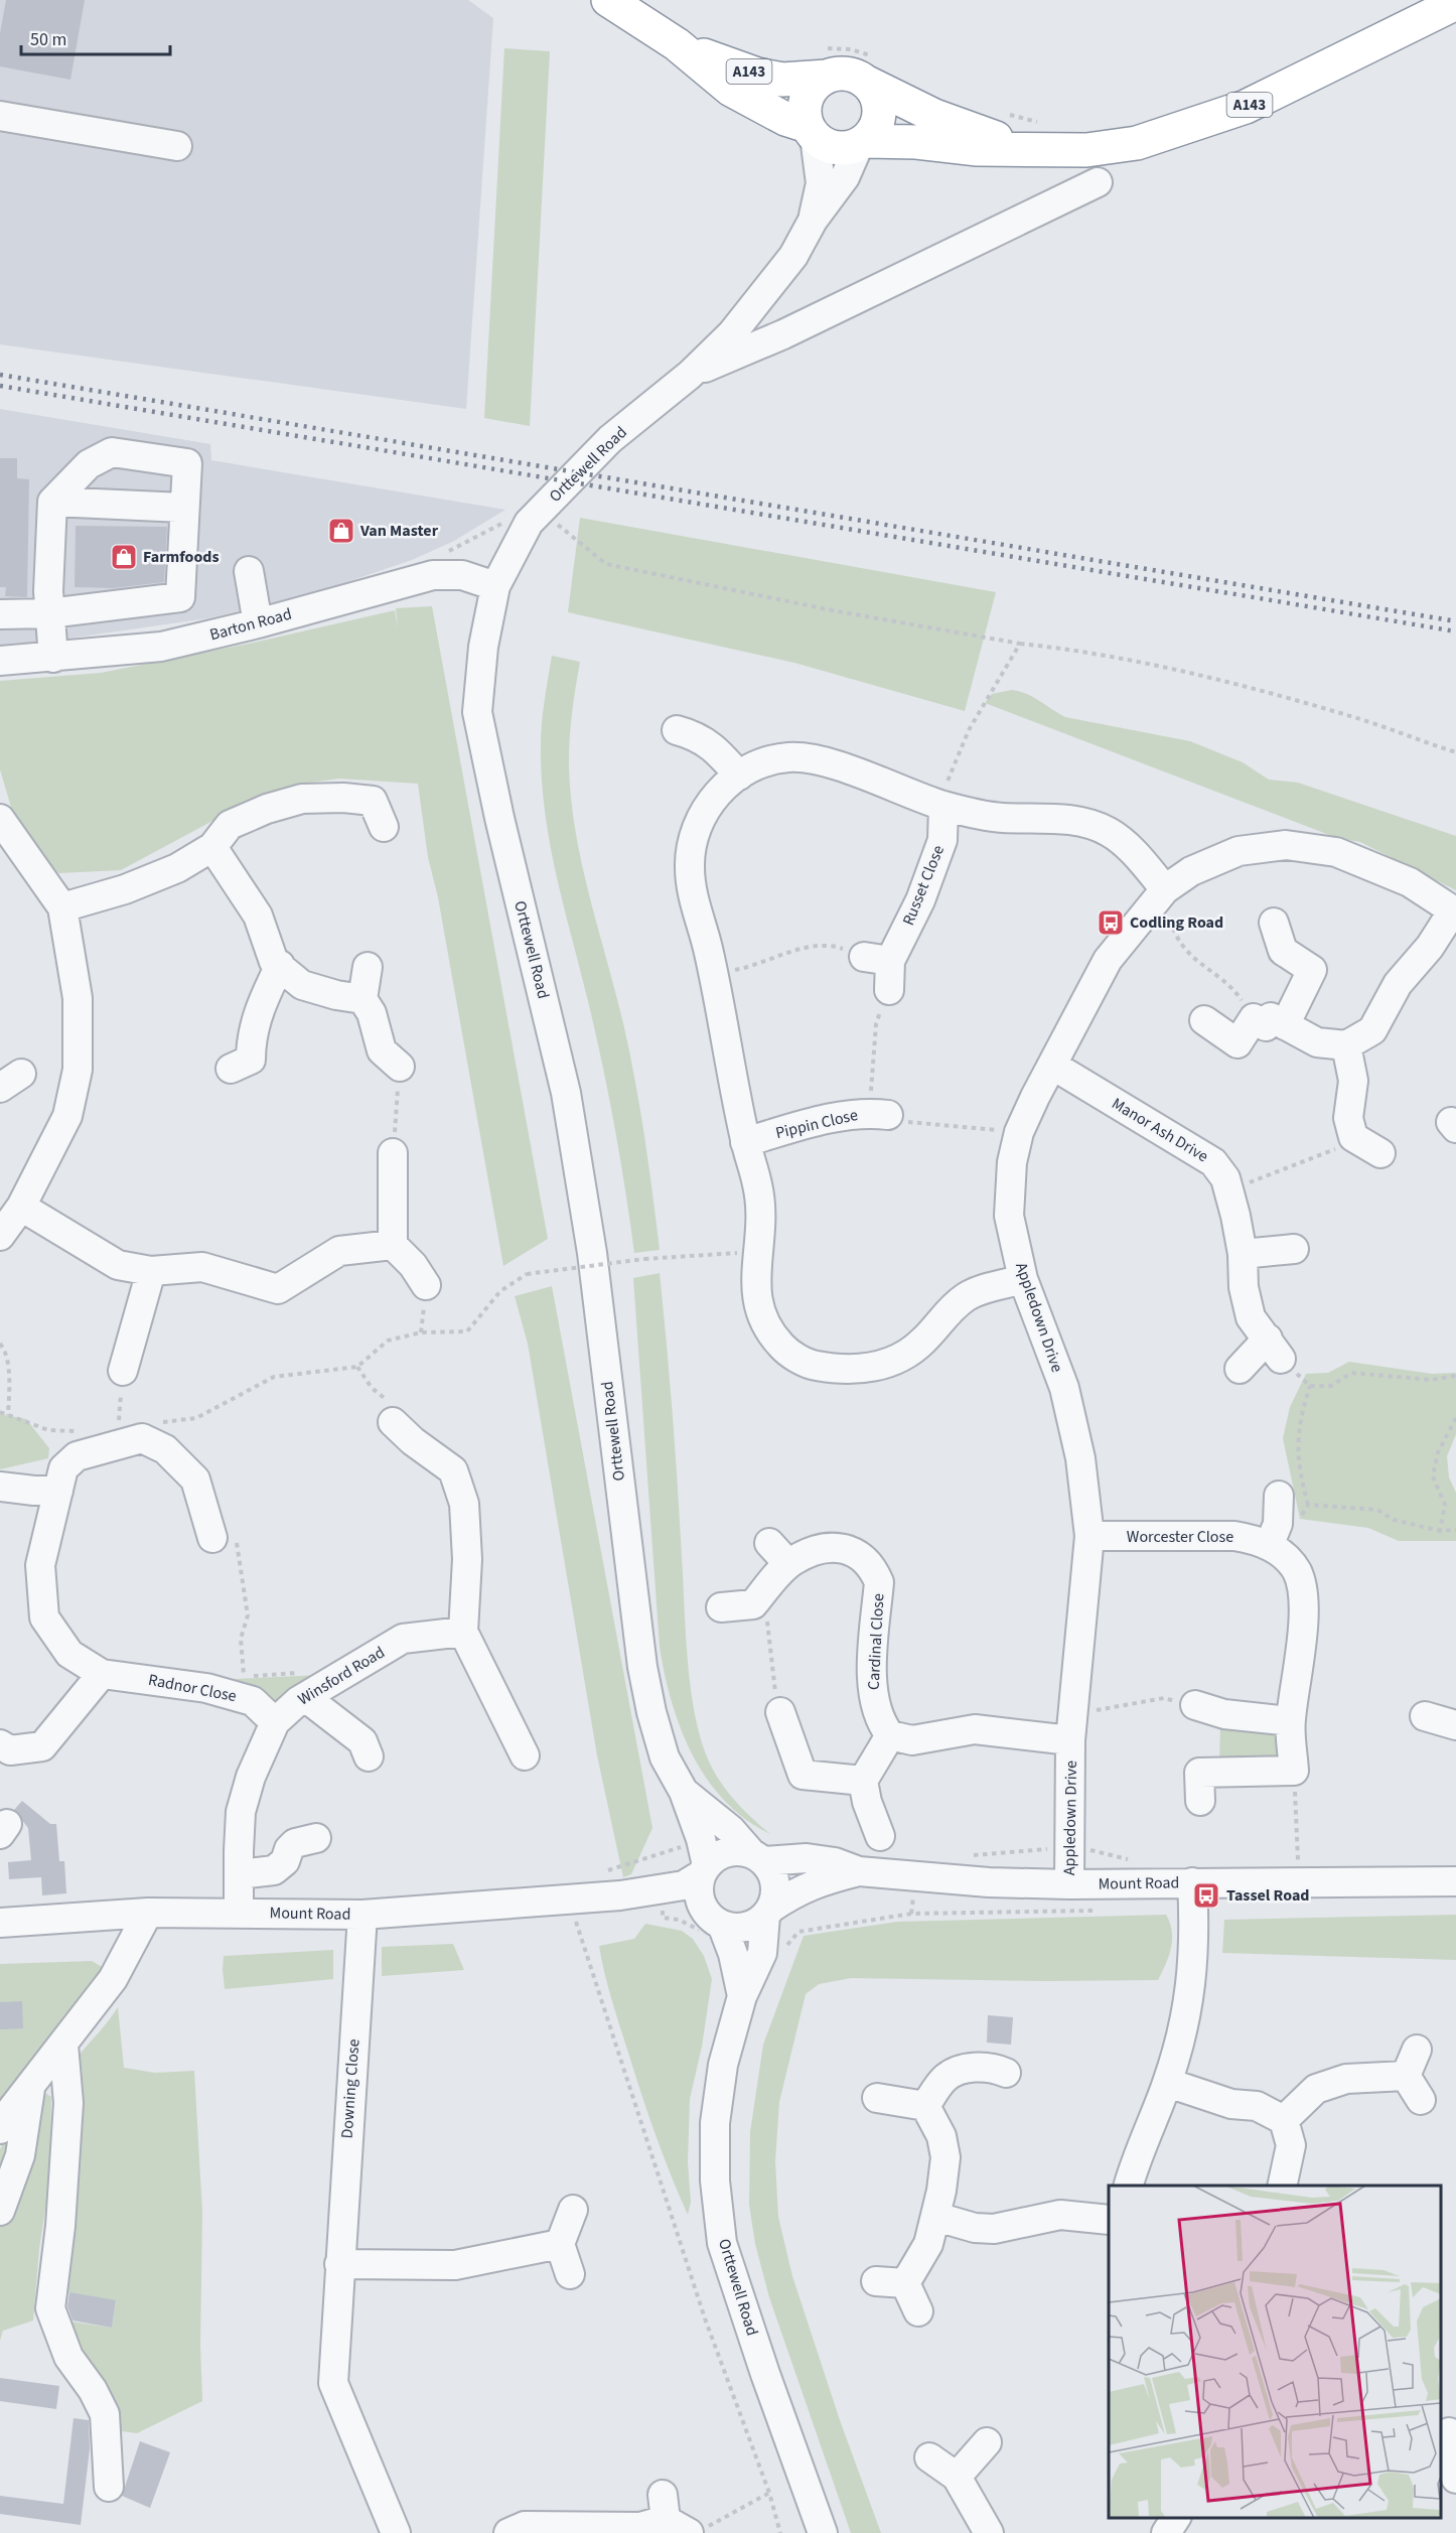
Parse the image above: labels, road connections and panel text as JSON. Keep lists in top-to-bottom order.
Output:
{
  "streets": {
    "highway": ["A143"],
    "street": [
      "Orttewell Road",
      "Barton Road",
      "Russet Close",
      "Pippin Close",
      "Manor Ash Drive",
      "Appledown Drive",
      "Worcester Close",
      "Cardinal Close",
      "Winsford Road",
      "Radnor Close",
      "Mount Road",
      "Downing Close"
    ]
  },
  "crossings": [
    ["A143", "Orttewell Road"],
    ["Orttewell Road", "Barton Road"],
    ["Orttewell Road", "Mount Road"],
    ["Manor Ash Drive", "Appledown Drive"],
    ["Appledown Drive", "Worcester Close"],
    ["Appledown Drive", "Mount Road"],
    ["Winsford Road", "Radnor Close"],
    ["Winsford Road", "Mount Road"],
    ["Mount Road", "Downing Close"]
  ],
  "places": {
    "shop": ["Van Master", "Farmfoods"],
    "bus stop": ["Codling Road", "Tassel Road"]
  },
  "scale_bar": "50 m"
}
